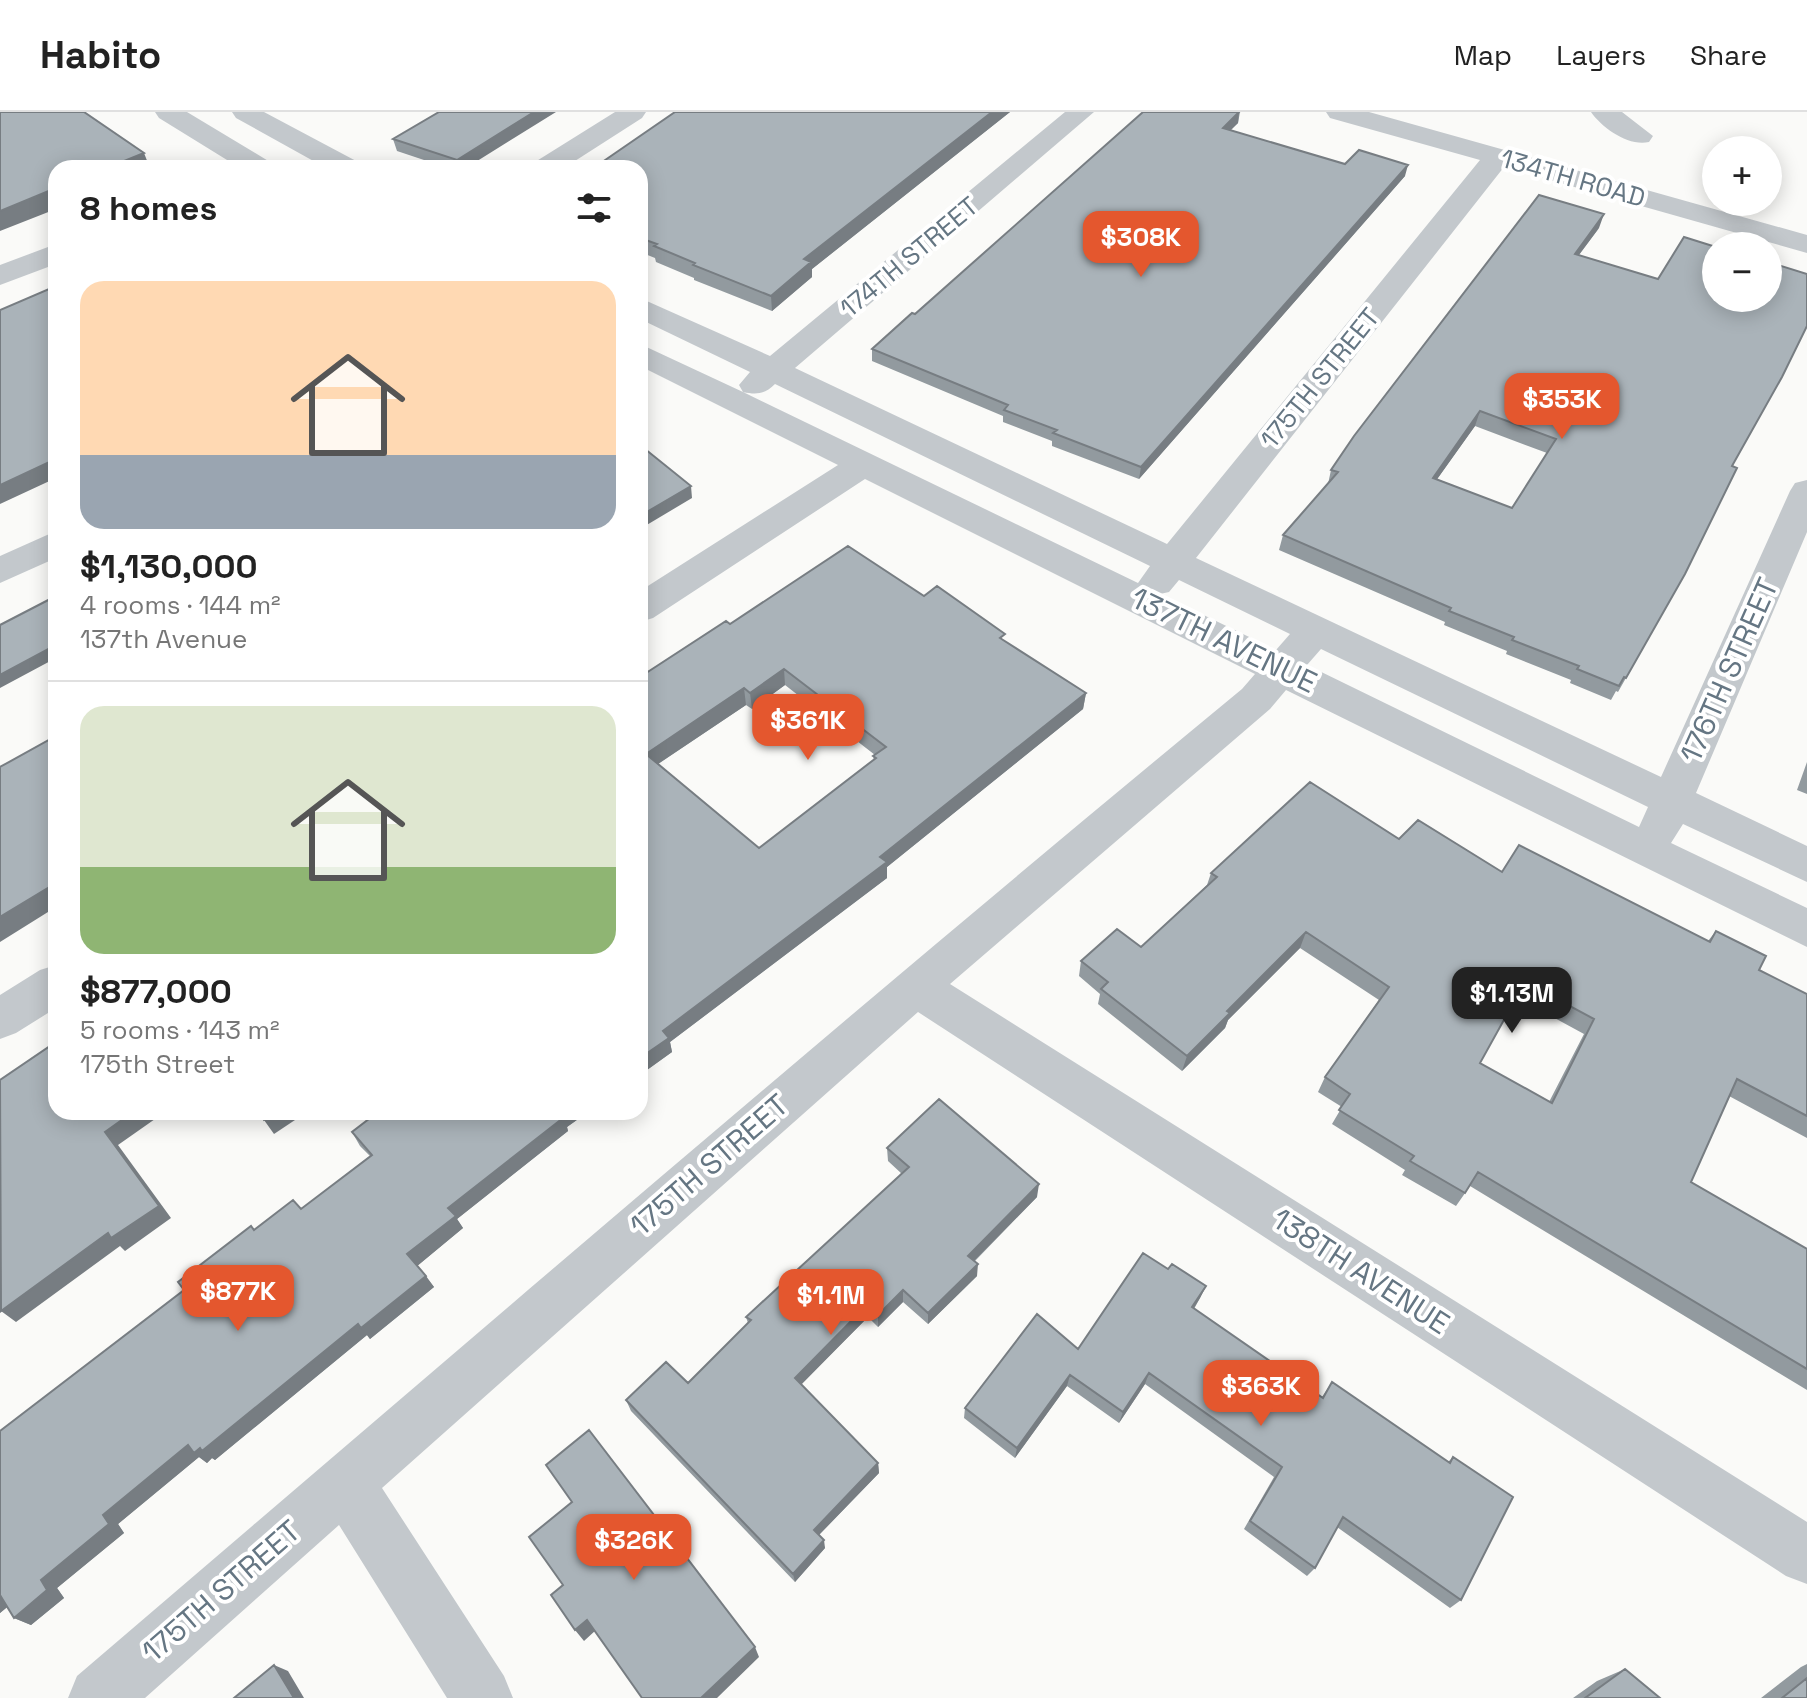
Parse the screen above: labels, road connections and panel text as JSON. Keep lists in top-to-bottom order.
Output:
{
  "streets": {
    "street": [
      "134TH ROAD",
      "174TH STREET",
      "175TH STREET",
      "137TH AVENUE",
      "176TH STREET",
      "138TH AVENUE"
    ]
  },
  "crossings": [
    ["134TH ROAD", "175TH STREET"],
    ["174TH STREET", "137TH AVENUE"],
    ["175TH STREET", "137TH AVENUE"],
    ["175TH STREET", "138TH AVENUE"],
    ["137TH AVENUE", "176TH STREET"]
  ],
  "page": {
    "header": "Habito",
    "nav": ["Map", "Layers", "Share"],
    "map_buttons": ["+", "−"],
    "heading": "8 homes",
    "price": [
      "$308K",
      "$353K",
      "$361K",
      "$1.13M",
      "$877K",
      "$1.1M",
      "$363K",
      "$326K"
    ],
    "list": [
      {
        "name": "$1,130,000",
        "note": "4 rooms · 144 m² · 137th Avenue"
      },
      {
        "name": "$877,000",
        "note": "5 rooms · 143 m² · 175th Street"
      }
    ]
  }
}
